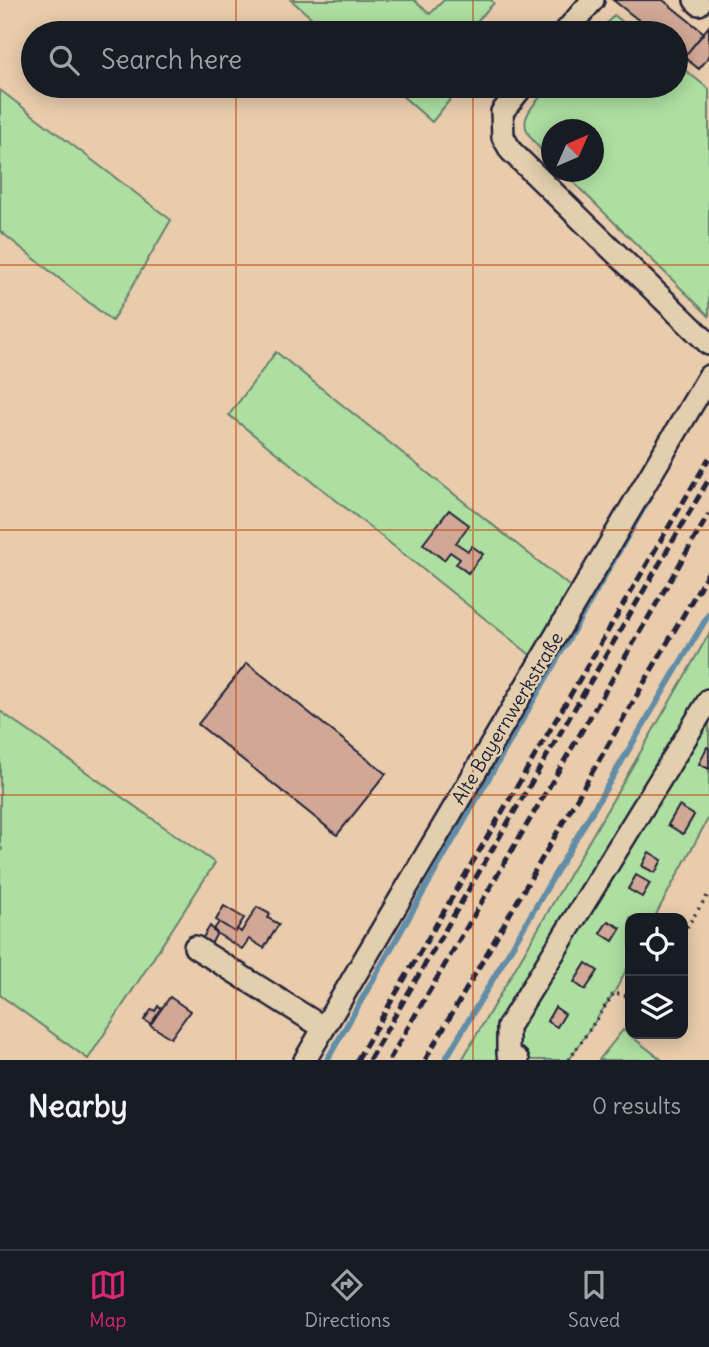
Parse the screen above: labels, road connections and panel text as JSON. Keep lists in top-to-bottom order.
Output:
{
  "streets": {
    "street": ["Alte Bayernwerkstraße"]
  },
  "north": "top right",
  "page": {
    "search": "Search here",
    "heading": ["Nearby", "0 results"],
    "nav": ["Map", "Directions", "Saved"]
  }
}
